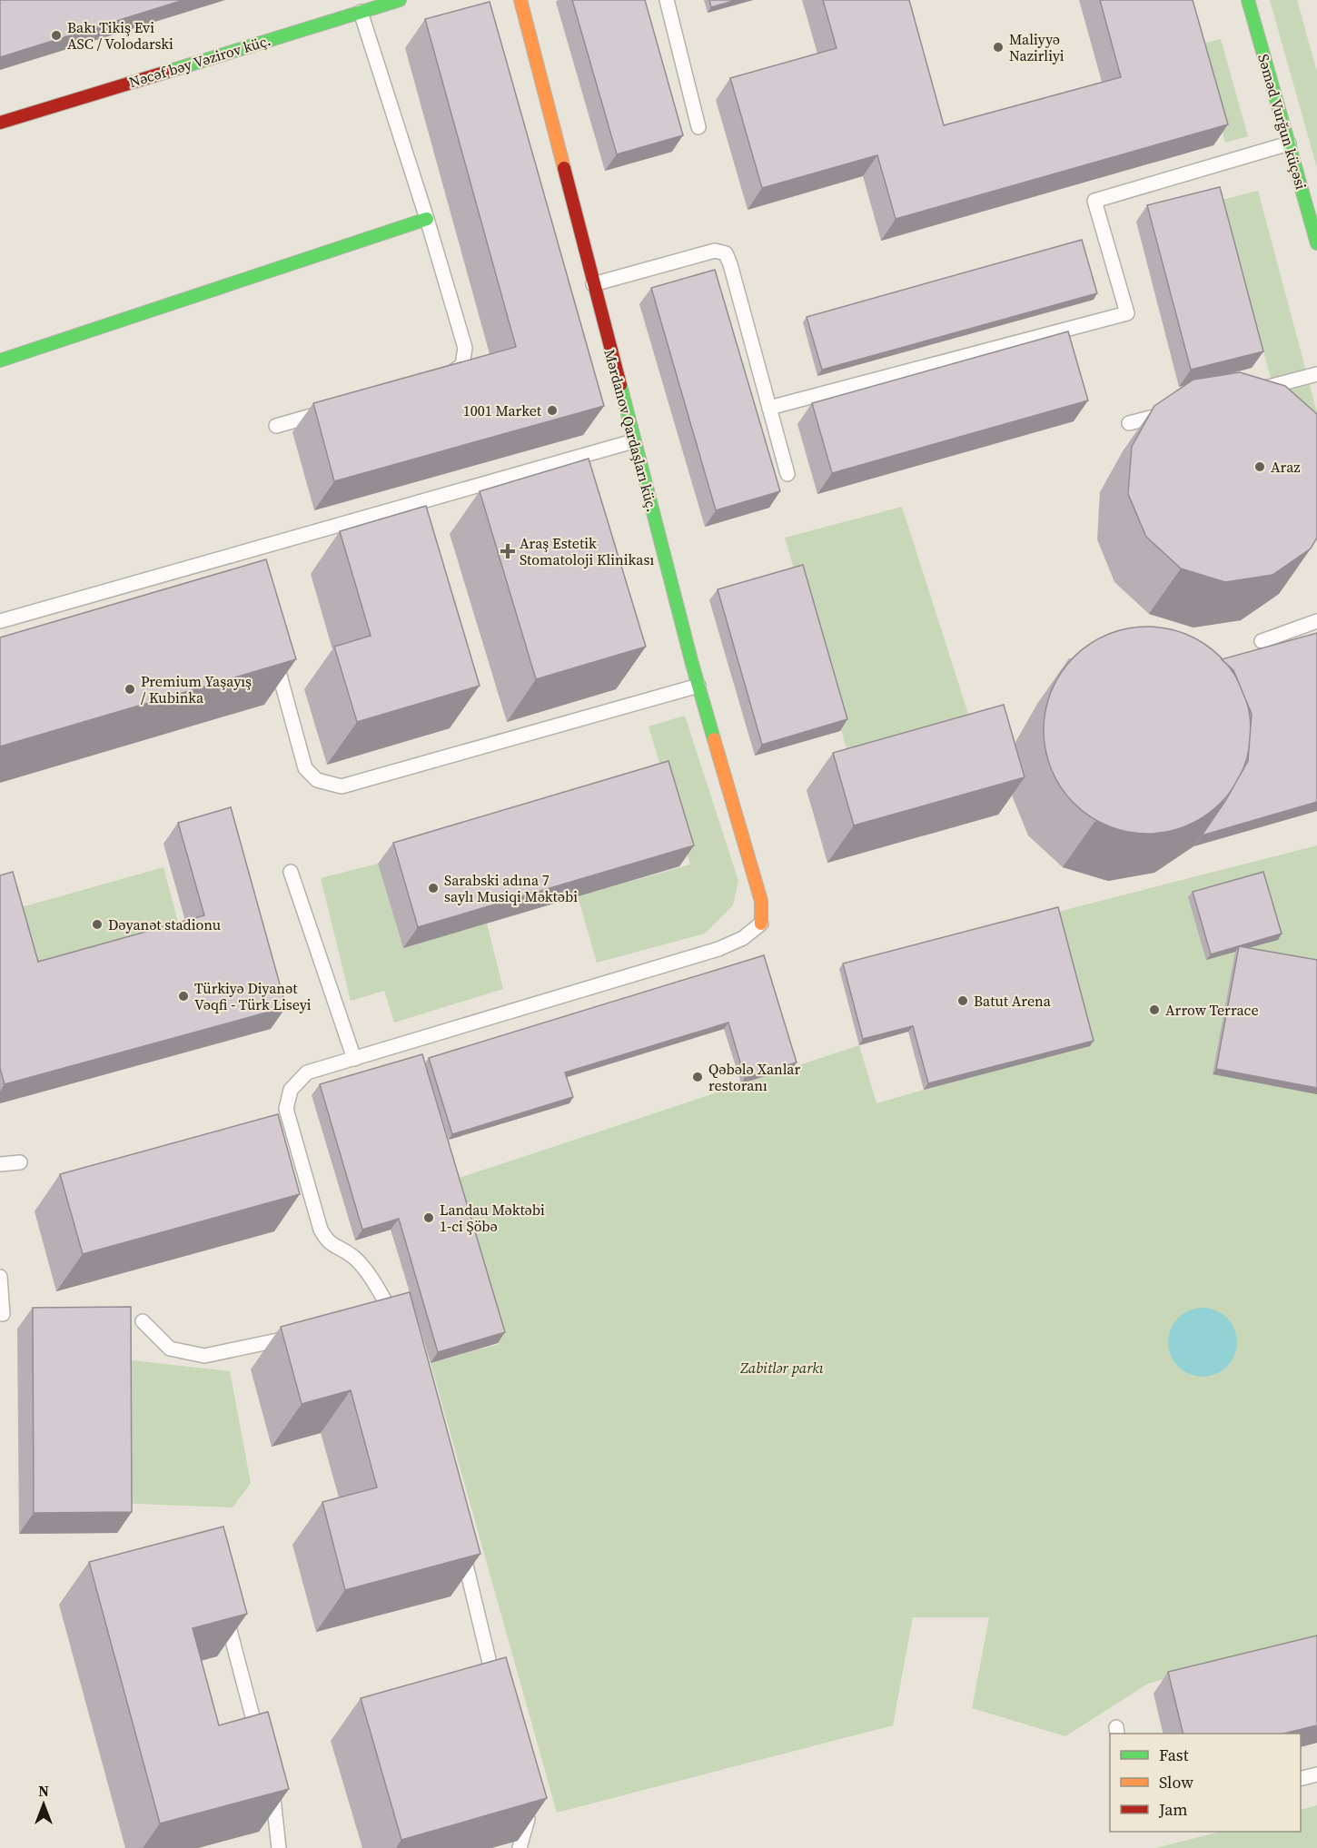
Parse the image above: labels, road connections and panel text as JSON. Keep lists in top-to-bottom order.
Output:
{
  "streets": {
    "street": ["Nəcəf bəy Vəzirov küç.", "Səməd Vurğun küçəsi", "Mərdanov Qardaşları küç."]
  },
  "parks": ["Zabitlər parkı"],
  "places": {
    "other": [
      "Bakı Tikiş Evi ASC / Volodarski",
      "Maliyyə Nazirliyi",
      "1001 Market",
      "Araz",
      "Premium Yaşayış / Kubinka",
      "Sarabski adına 7 saylı Musiqi Məktəbi",
      "Dəyanət stadionu",
      "Türkiyə Diyanət Vəqfi - Türk Liseyi",
      "Batut Arena",
      "Arrow Terrace",
      "Qəbələ Xanlar restoranı",
      "Landau Məktəbi 1-ci Şöbə"
    ],
    "health": ["Araş Estetik Stomatoloji Klinikası"]
  },
  "legend": ["Fast", "Slow", "Jam"],
  "north": "top"
}
